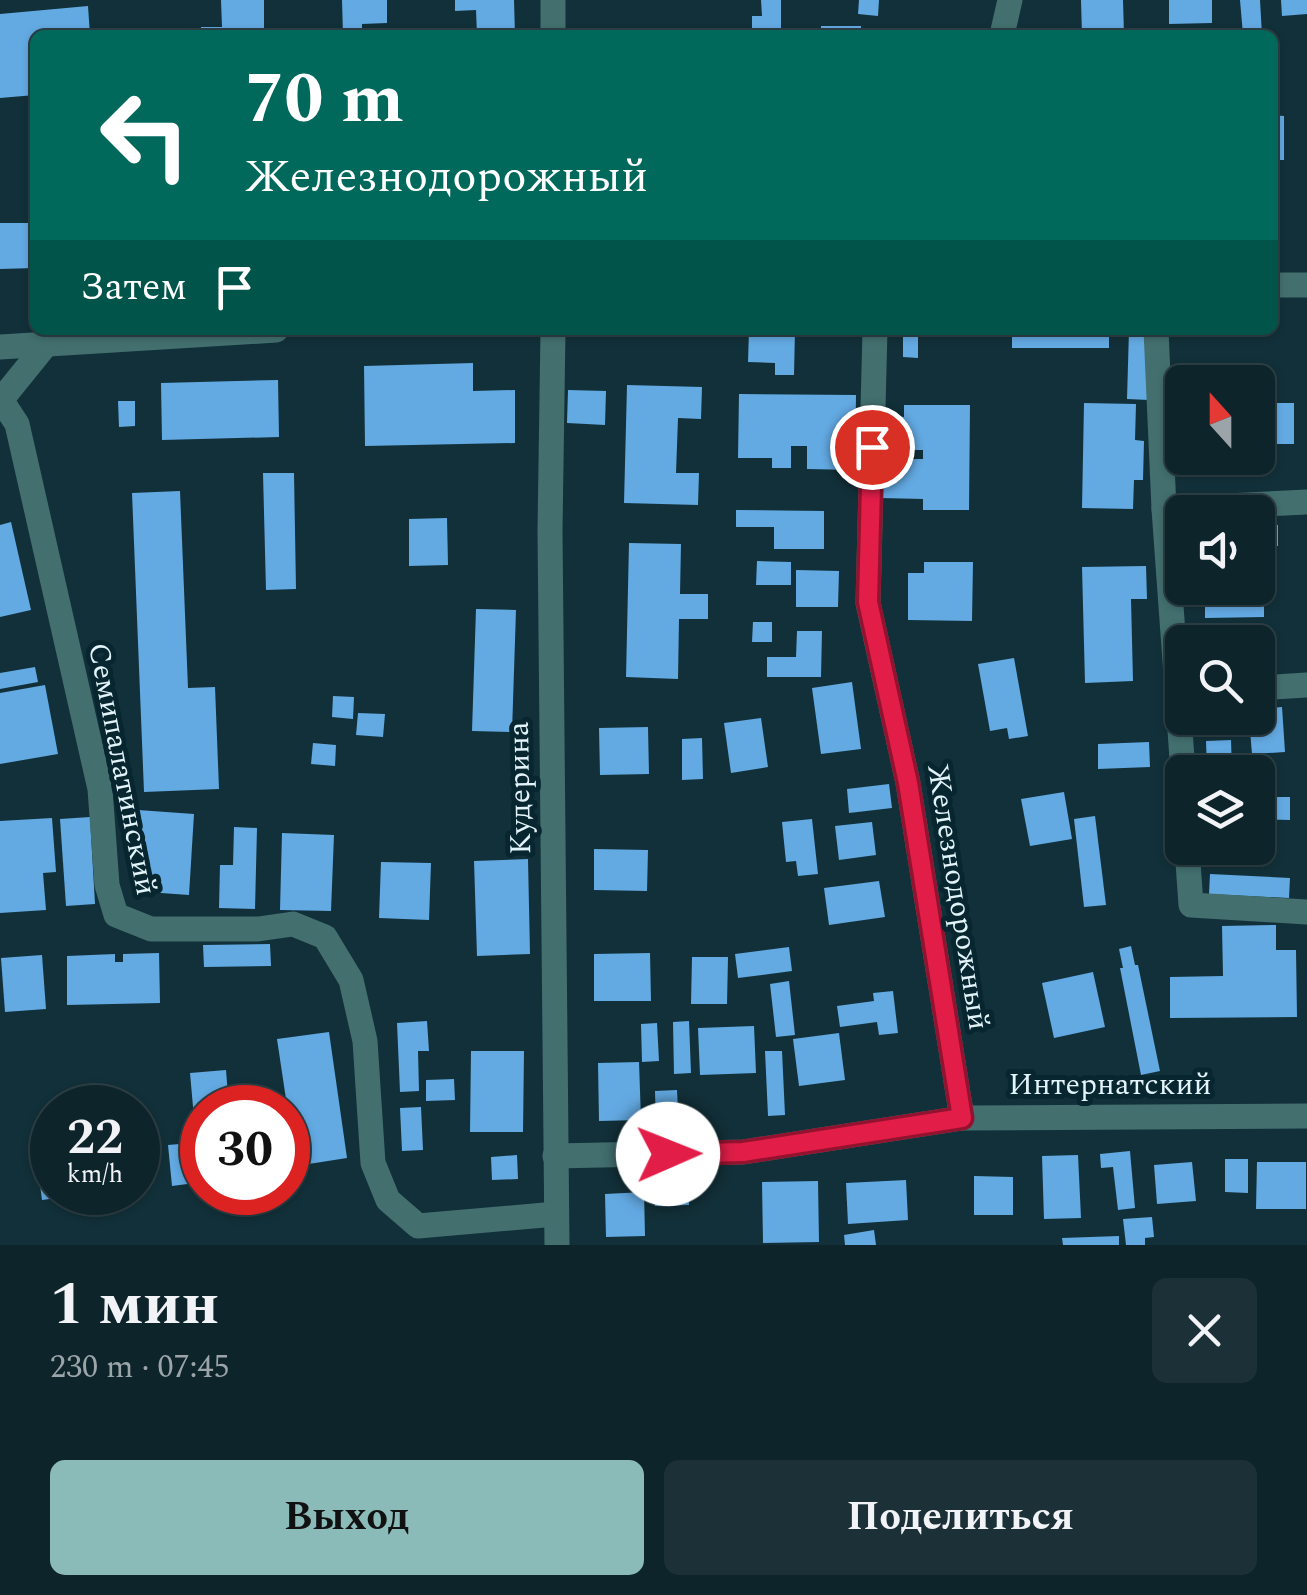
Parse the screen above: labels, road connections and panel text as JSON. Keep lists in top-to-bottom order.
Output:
{
  "streets": {
    "street": [
      "Семипалатинский",
      "Кудерина",
      "Железнодорожный",
      "Интернатский"
    ]
  },
  "crossings": [
    ["Семипалатинский", "Кудерина"],
    ["Кудерина", "Интернатский"],
    ["Железнодорожный", "Интернатский"]
  ],
  "north": "top",
  "page": {
    "turn": ["70 m", "Железнодорожный"],
    "then": "Затем",
    "speed": "22 km/h",
    "limit": "30",
    "heading": ["1 мин", "230 m · 07:45"],
    "buttons": ["Выход", "Поделиться"]
  }
}
